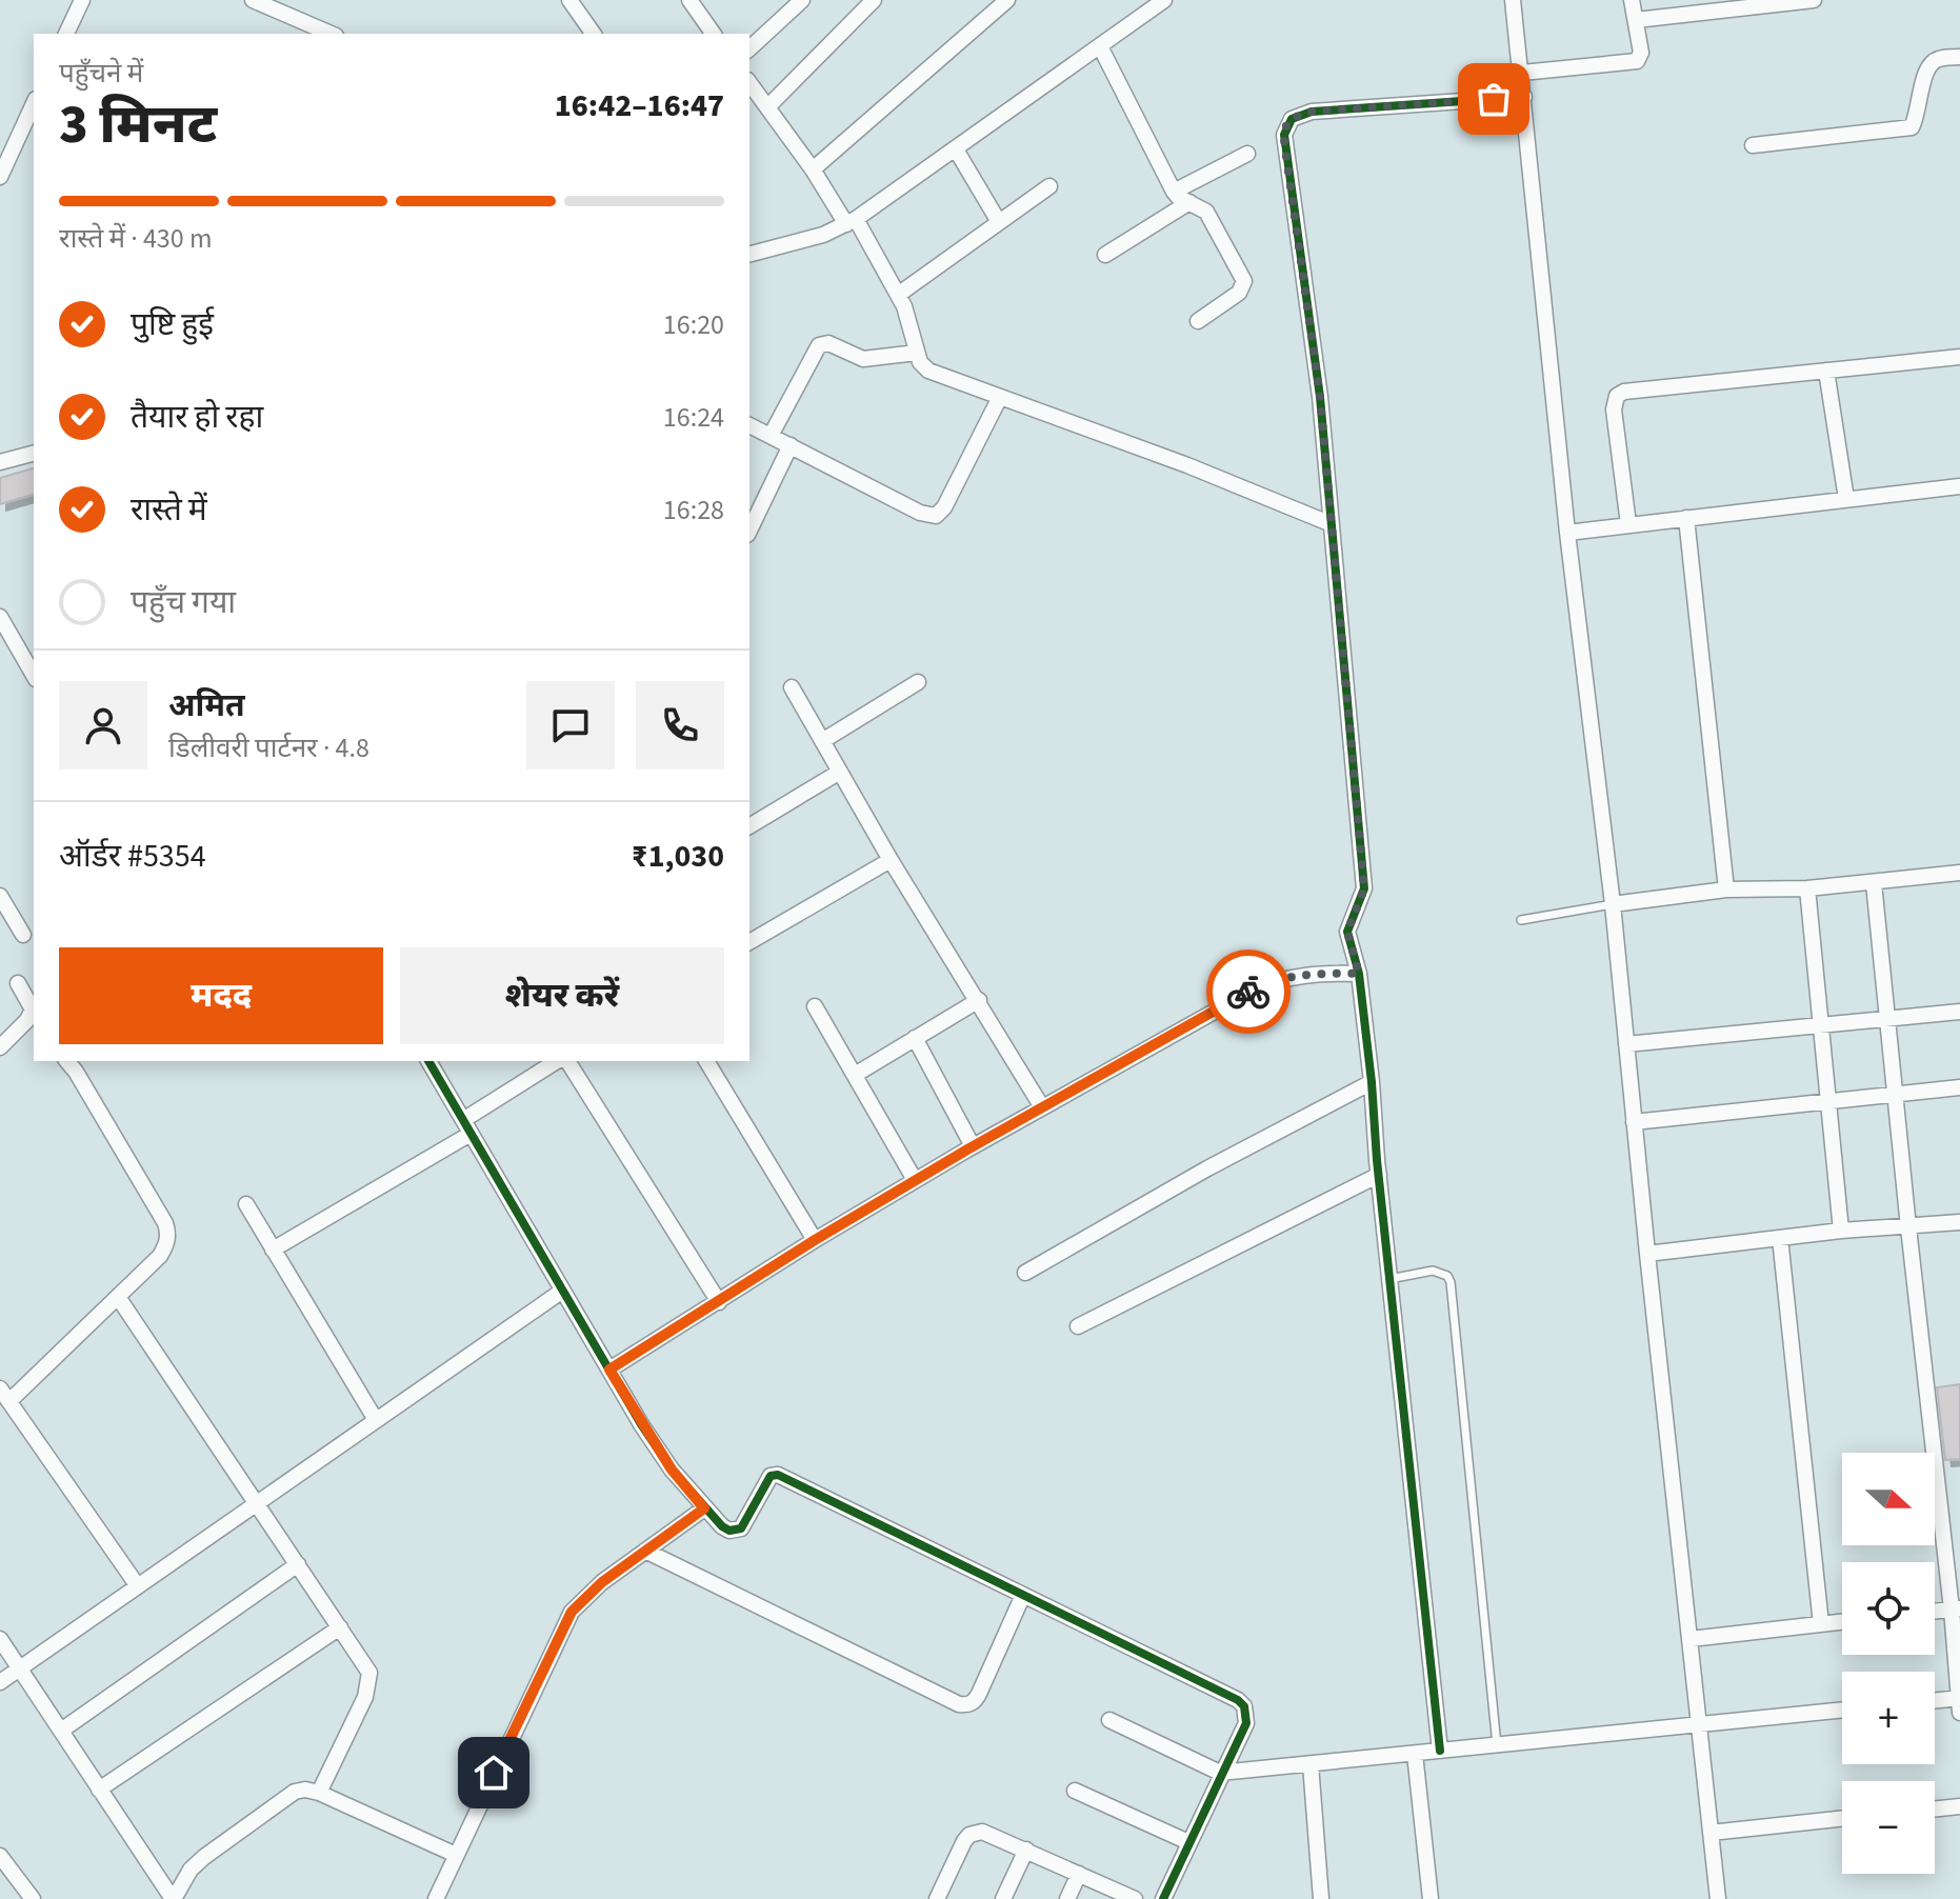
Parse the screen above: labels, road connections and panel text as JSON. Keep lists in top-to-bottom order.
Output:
{
  "north": "right",
  "page": {
    "heading": ["3 मिनट", "पहुँचने में", "16:42–16:47"],
    "panel": [
      "अमित",
      "डिलीवरी पार्टनर · 4.8",
      "ऑर्डर #5354",
      "₹1,030"
    ],
    "bar": "रास्ते में · 430 m",
    "list": [
      ["पुष्टि हुई", "16:20"],
      ["तैयार हो रहा", "16:24"],
      ["रास्ते में", "16:28"],
      "पहुँच गया"
    ],
    "buttons": ["मदद", "शेयर करें"],
    "map_buttons": ["+", "−"]
  }
}
